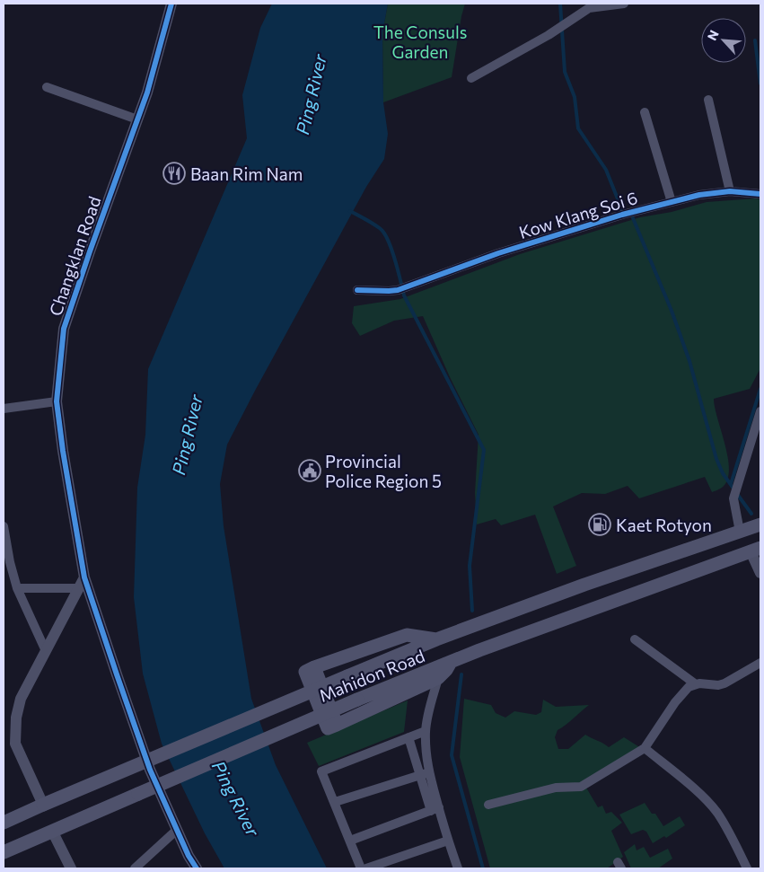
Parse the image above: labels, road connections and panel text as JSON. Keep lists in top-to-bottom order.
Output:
{
  "streets": {
    "main road": ["Mahidon Road"],
    "street": ["Kow Klang Soi 6", "Changklan Road"]
  },
  "water": ["Ping River"],
  "parks": ["The Consuls Garden"],
  "places": {
    "restaurant": ["Baan Rim Nam"],
    "public building": ["Provincial Police Region 5"],
    "fuel station": ["Kaet Rotyon"]
  },
  "north": "top left"
}
